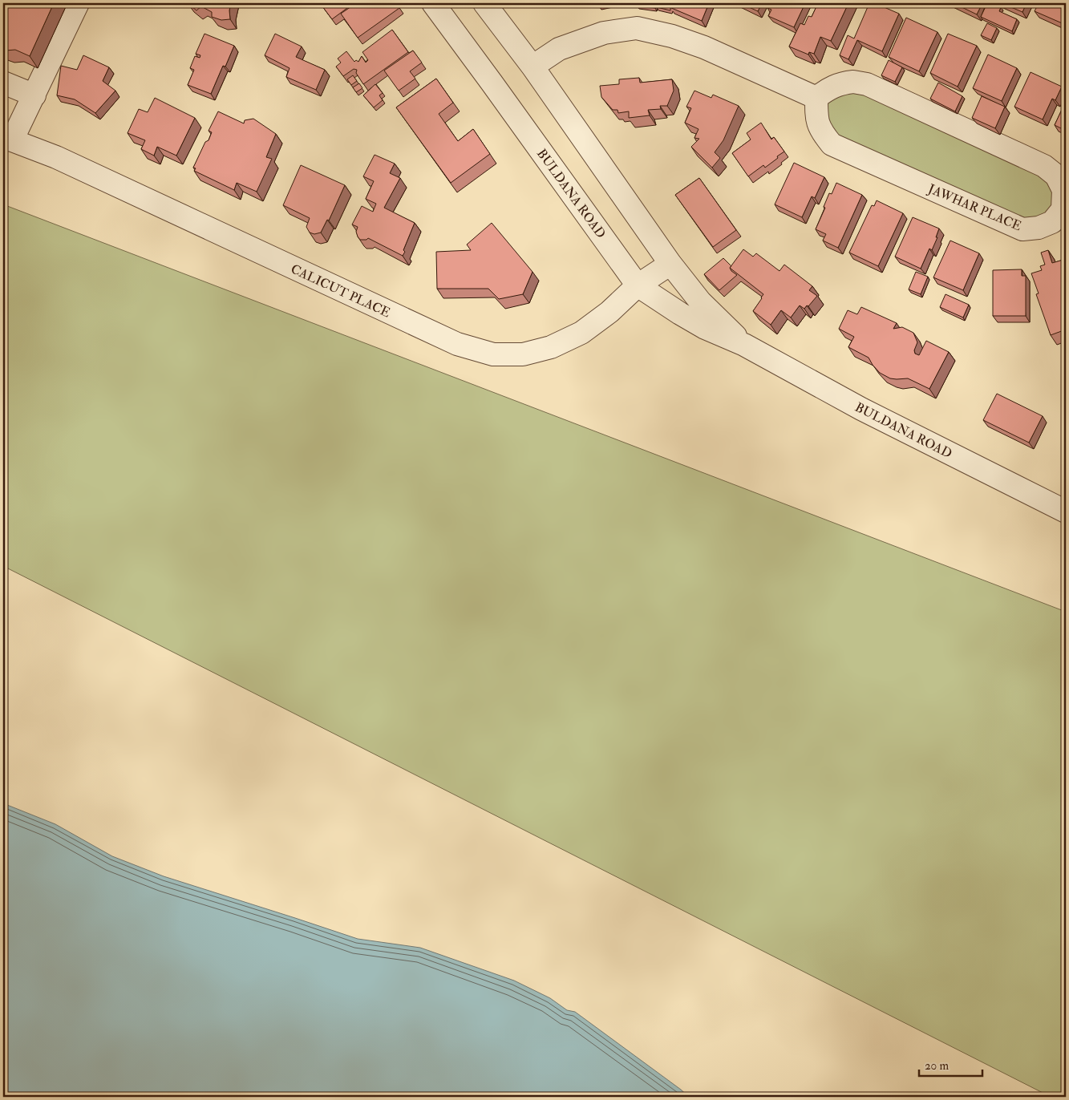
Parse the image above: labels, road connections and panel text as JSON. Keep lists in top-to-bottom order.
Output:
{
  "streets": {
    "street": ["BULDANA ROAD", "JAWHAR PLACE", "CALICUT PLACE"]
  },
  "crossings": [
    ["BULDANA ROAD", "CALICUT PLACE"]
  ],
  "scale_bar": "20 m"
}
